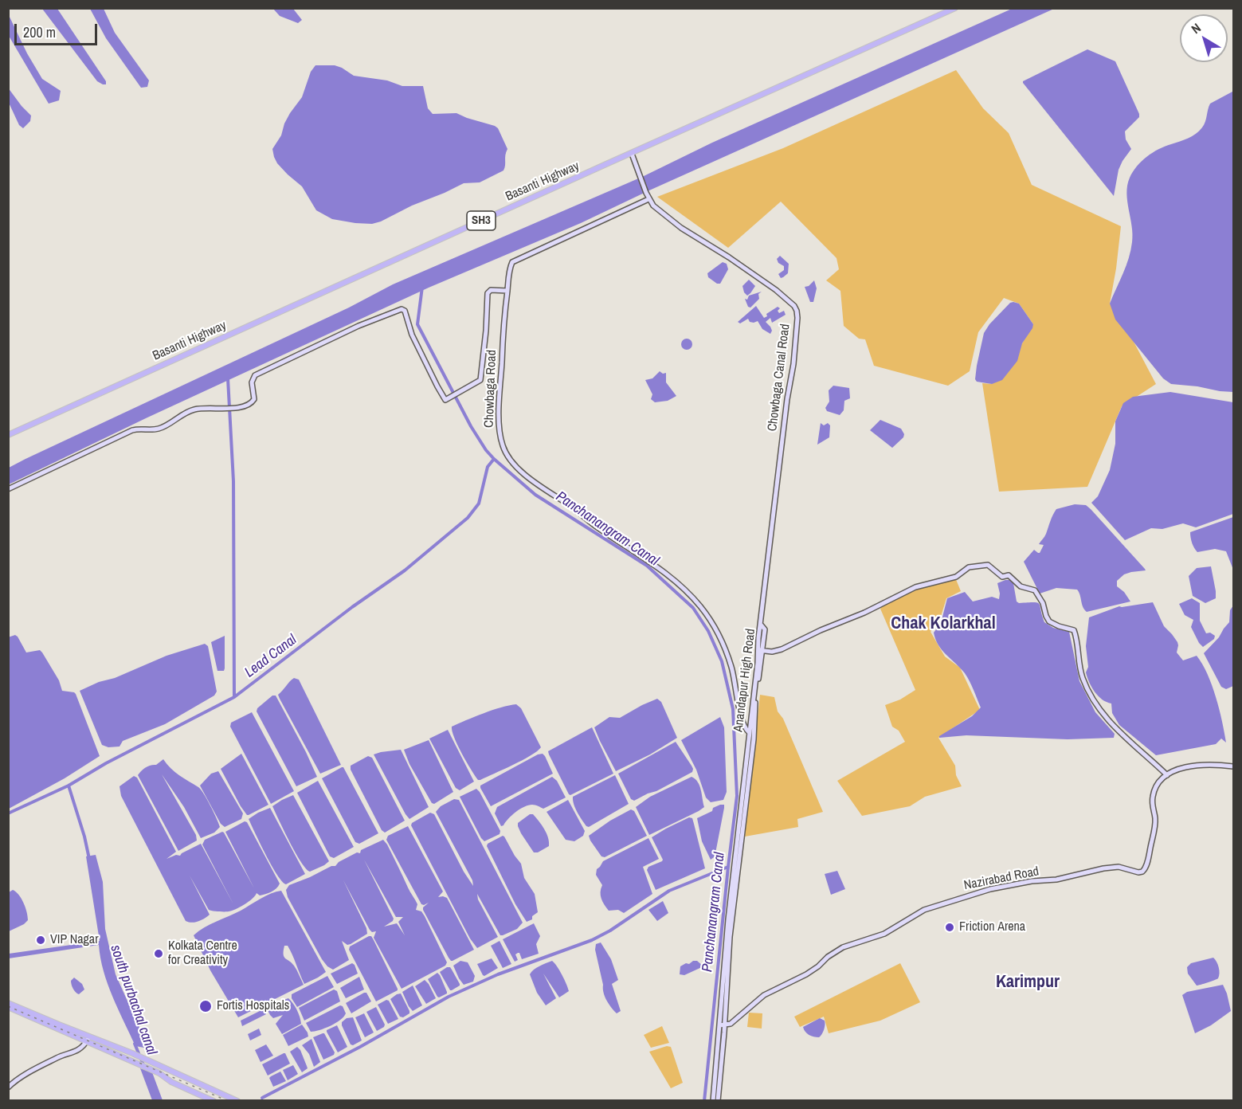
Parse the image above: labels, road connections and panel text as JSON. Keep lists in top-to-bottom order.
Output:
{
  "streets": {
    "main road": ["Basanti Highway", "SH3"],
    "street": [
      "Chowbaga Canal Road",
      "Chowbaga Road",
      "Anandapur High Road",
      "Nazirabad Road"
    ]
  },
  "crossings": [
    ["Basanti Highway", "Chowbaga Canal Road"],
    ["Chowbaga Canal Road", "Chowbaga Road"],
    ["Chowbaga Canal Road", "Anandapur High Road"],
    ["Chowbaga Road", "Anandapur High Road"],
    ["Anandapur High Road", "Nazirabad Road"]
  ],
  "districts": ["Chak Kolarkhal", "Karimpur"],
  "water": ["Panchanangram Canal", "Lead Canal", "south purbachal canal"],
  "places": [
    "Friction Arena",
    "VIP Nagar",
    "Kolkata Centre for Creativity",
    "Fortis Hospitals"
  ],
  "scale_bar": "200 m",
  "north": "top left"
}
